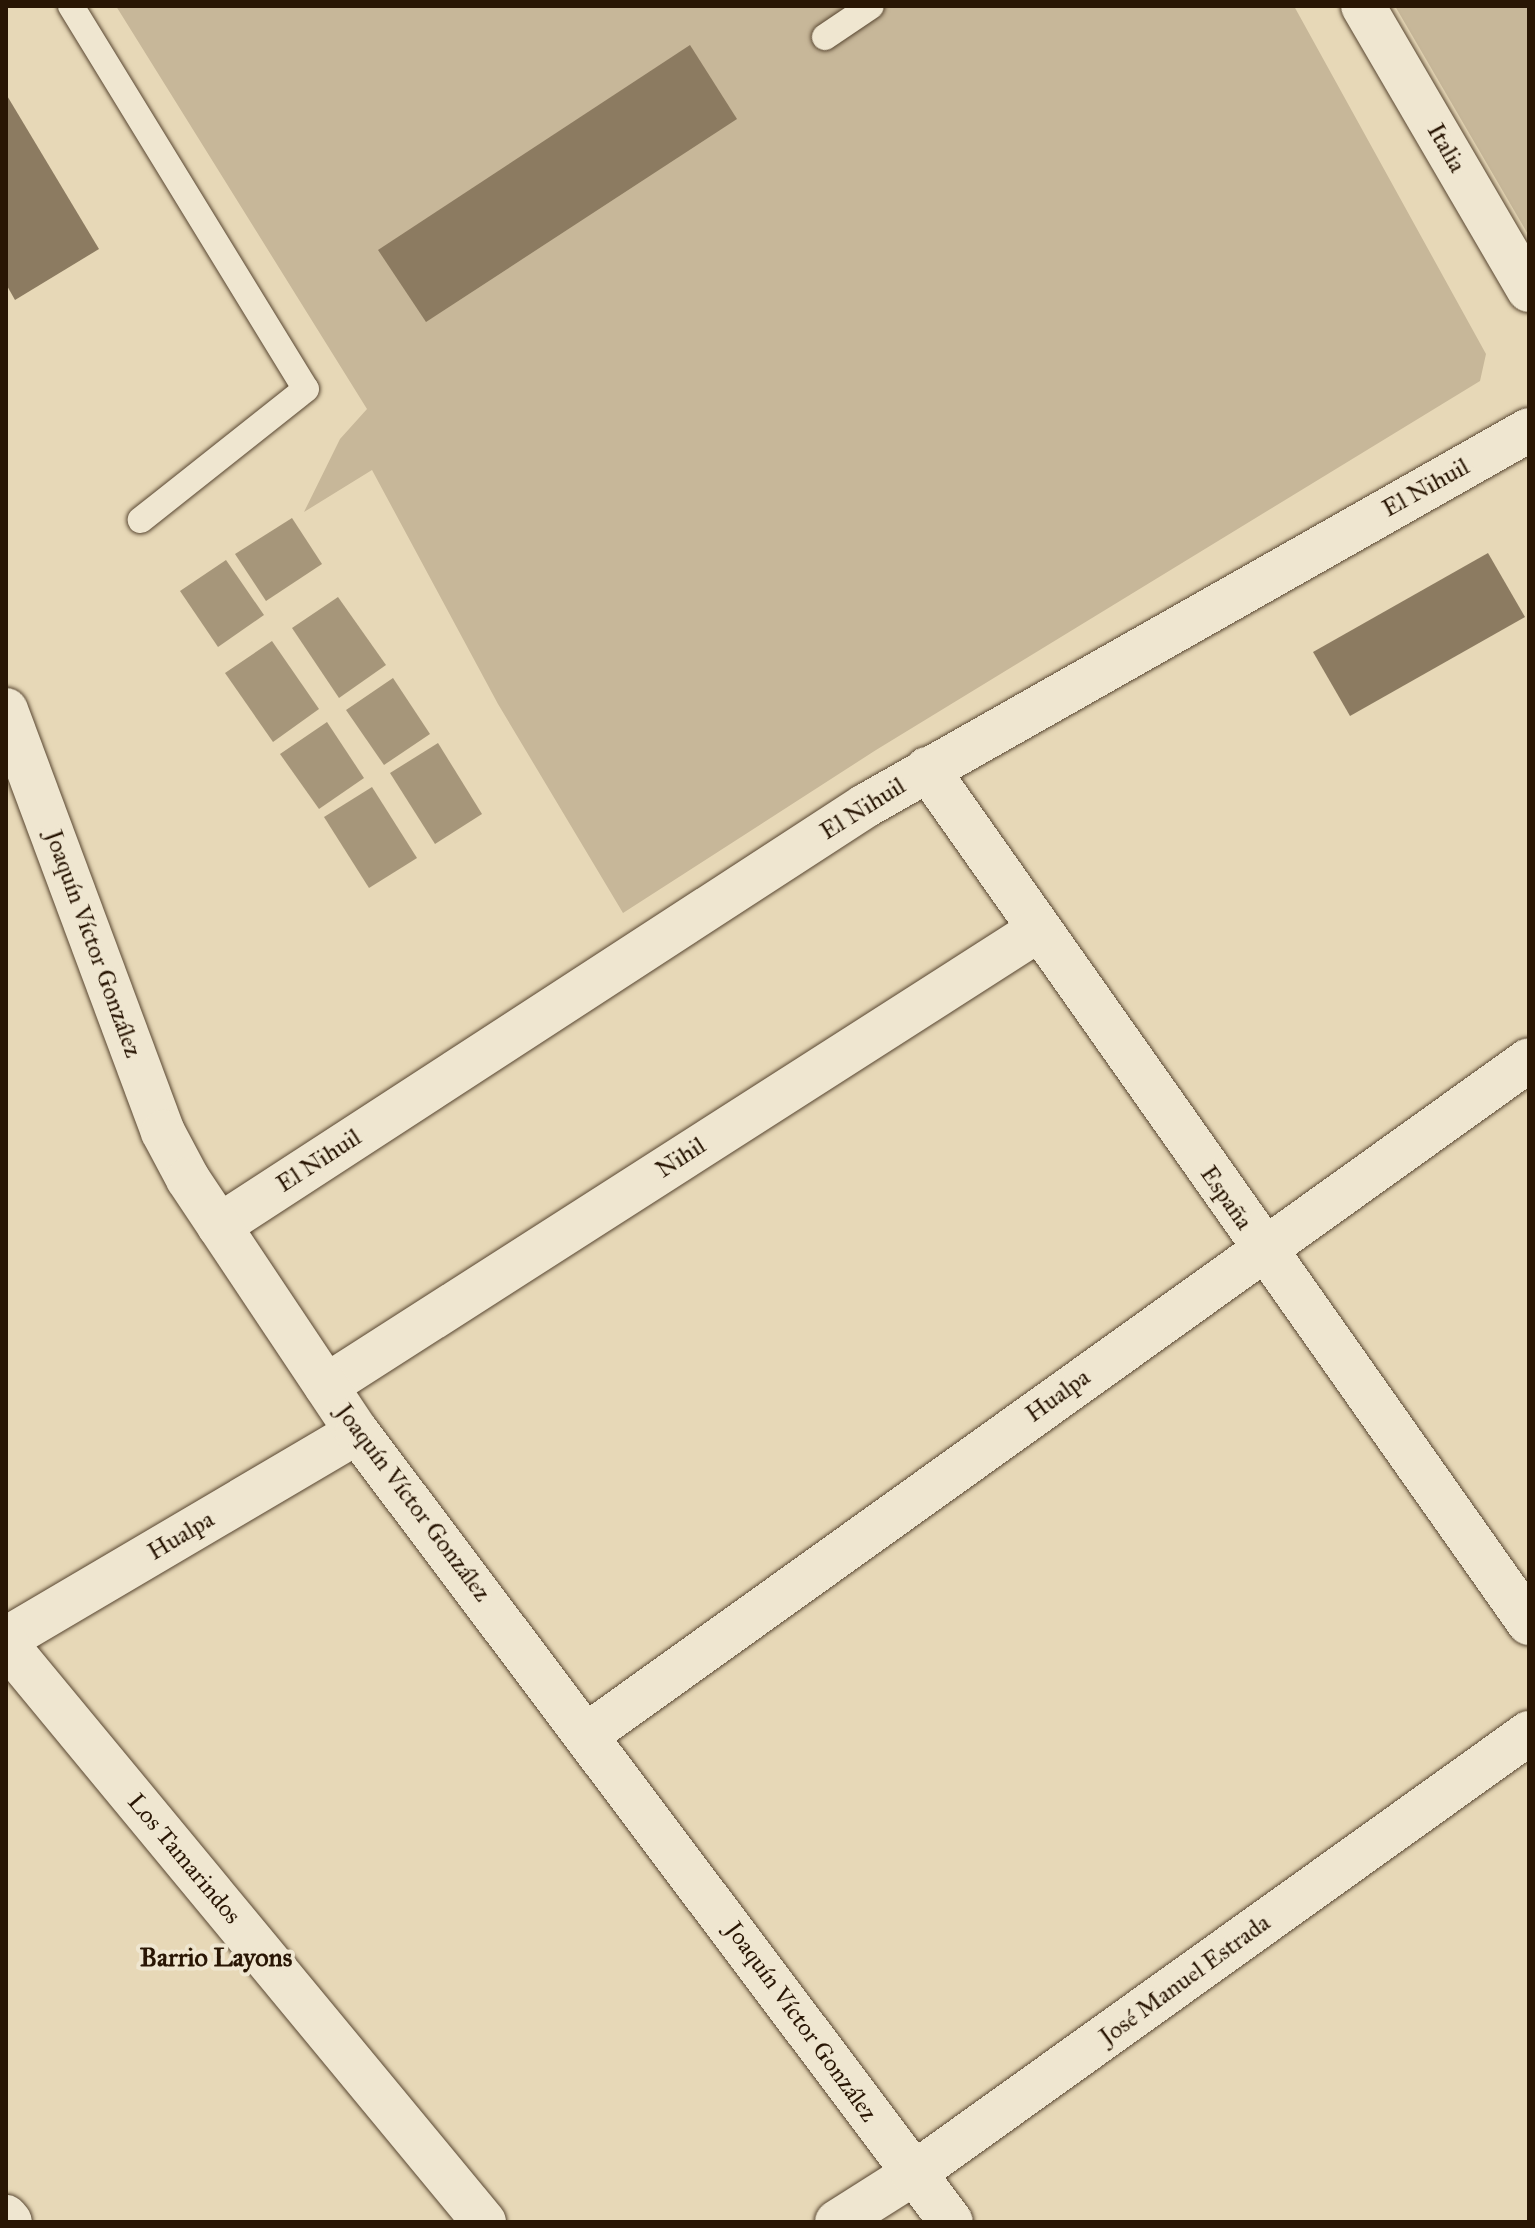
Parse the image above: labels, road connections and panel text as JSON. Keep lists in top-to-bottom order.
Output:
{
  "streets": {
    "street": [
      "Italia",
      "El Nihuil",
      "Joaquín Víctor González",
      "Nihil",
      "España",
      "Hualpa",
      "Los Tamarindos",
      "José Manuel Estrada"
    ]
  },
  "crossings": [
    ["El Nihuil", "Joaquín Víctor González"],
    ["El Nihuil", "España"],
    ["Joaquín Víctor González", "Nihil"],
    ["Joaquín Víctor González", "Hualpa"],
    ["Joaquín Víctor González", "José Manuel Estrada"],
    ["Nihil", "España"],
    ["España", "Hualpa"],
    ["Hualpa", "Los Tamarindos"]
  ],
  "districts": ["Barrio Layons"]
}
